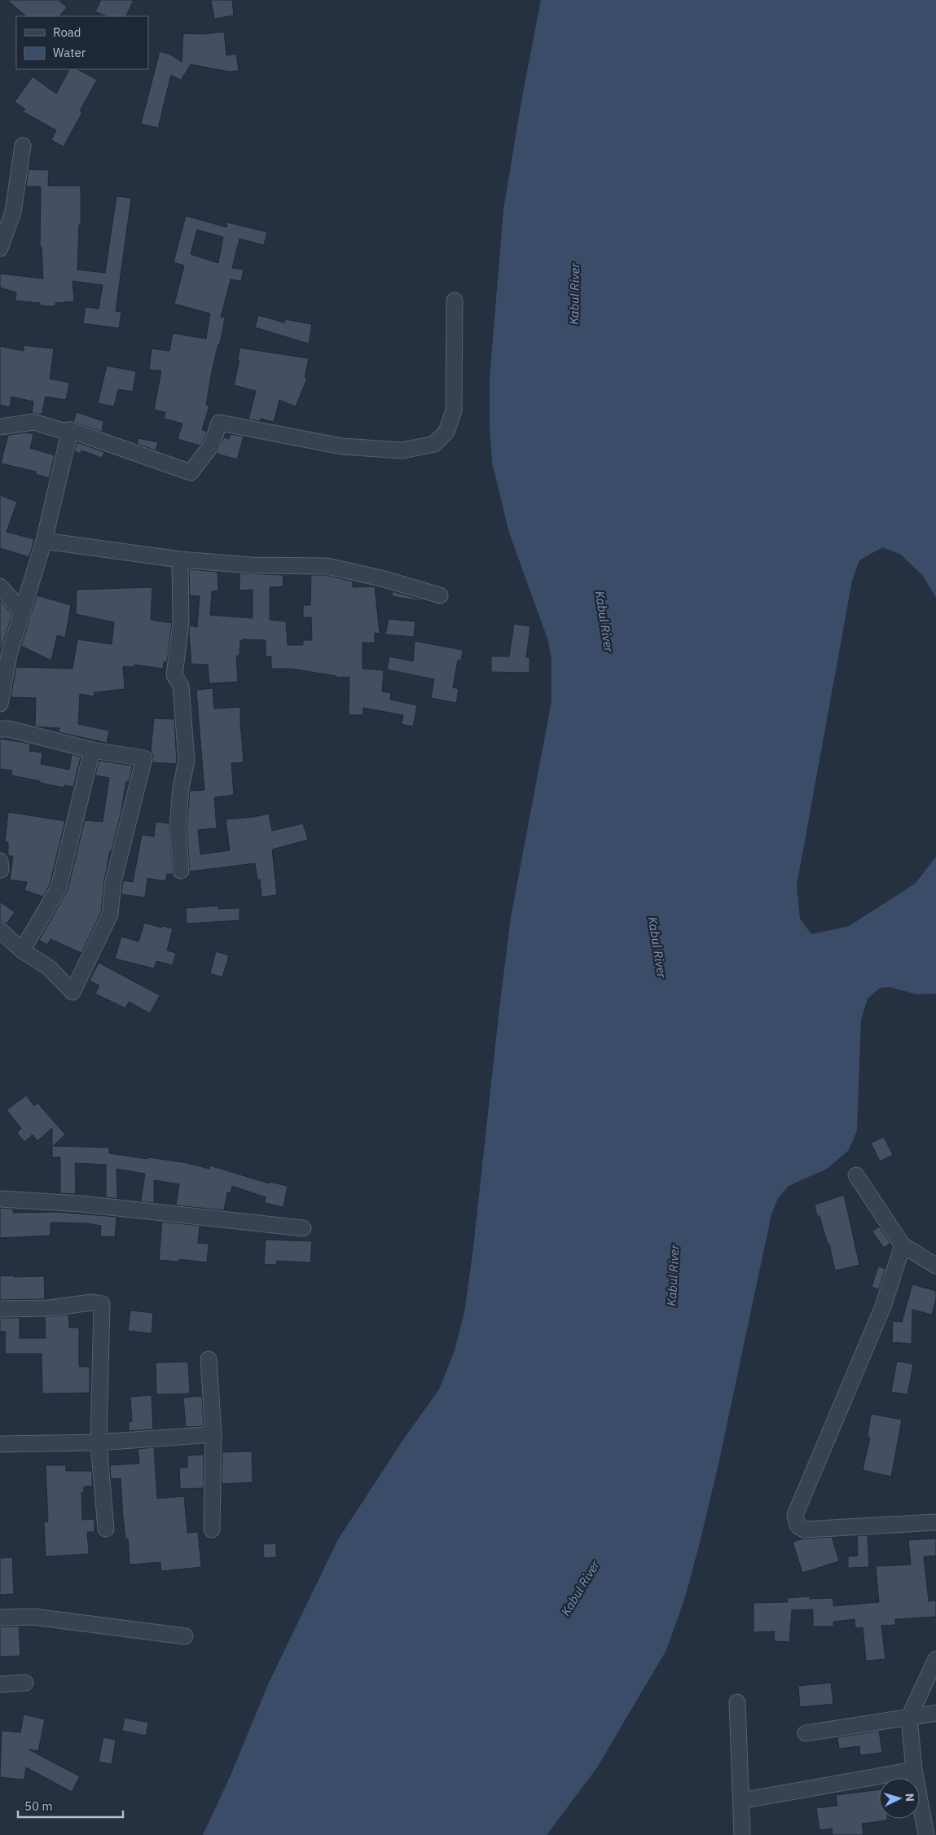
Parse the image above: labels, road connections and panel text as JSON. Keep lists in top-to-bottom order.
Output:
{
  "water": ["Kabul River"],
  "legend": ["Road", "Water"],
  "scale_bar": "50 m",
  "north": "right"
}
